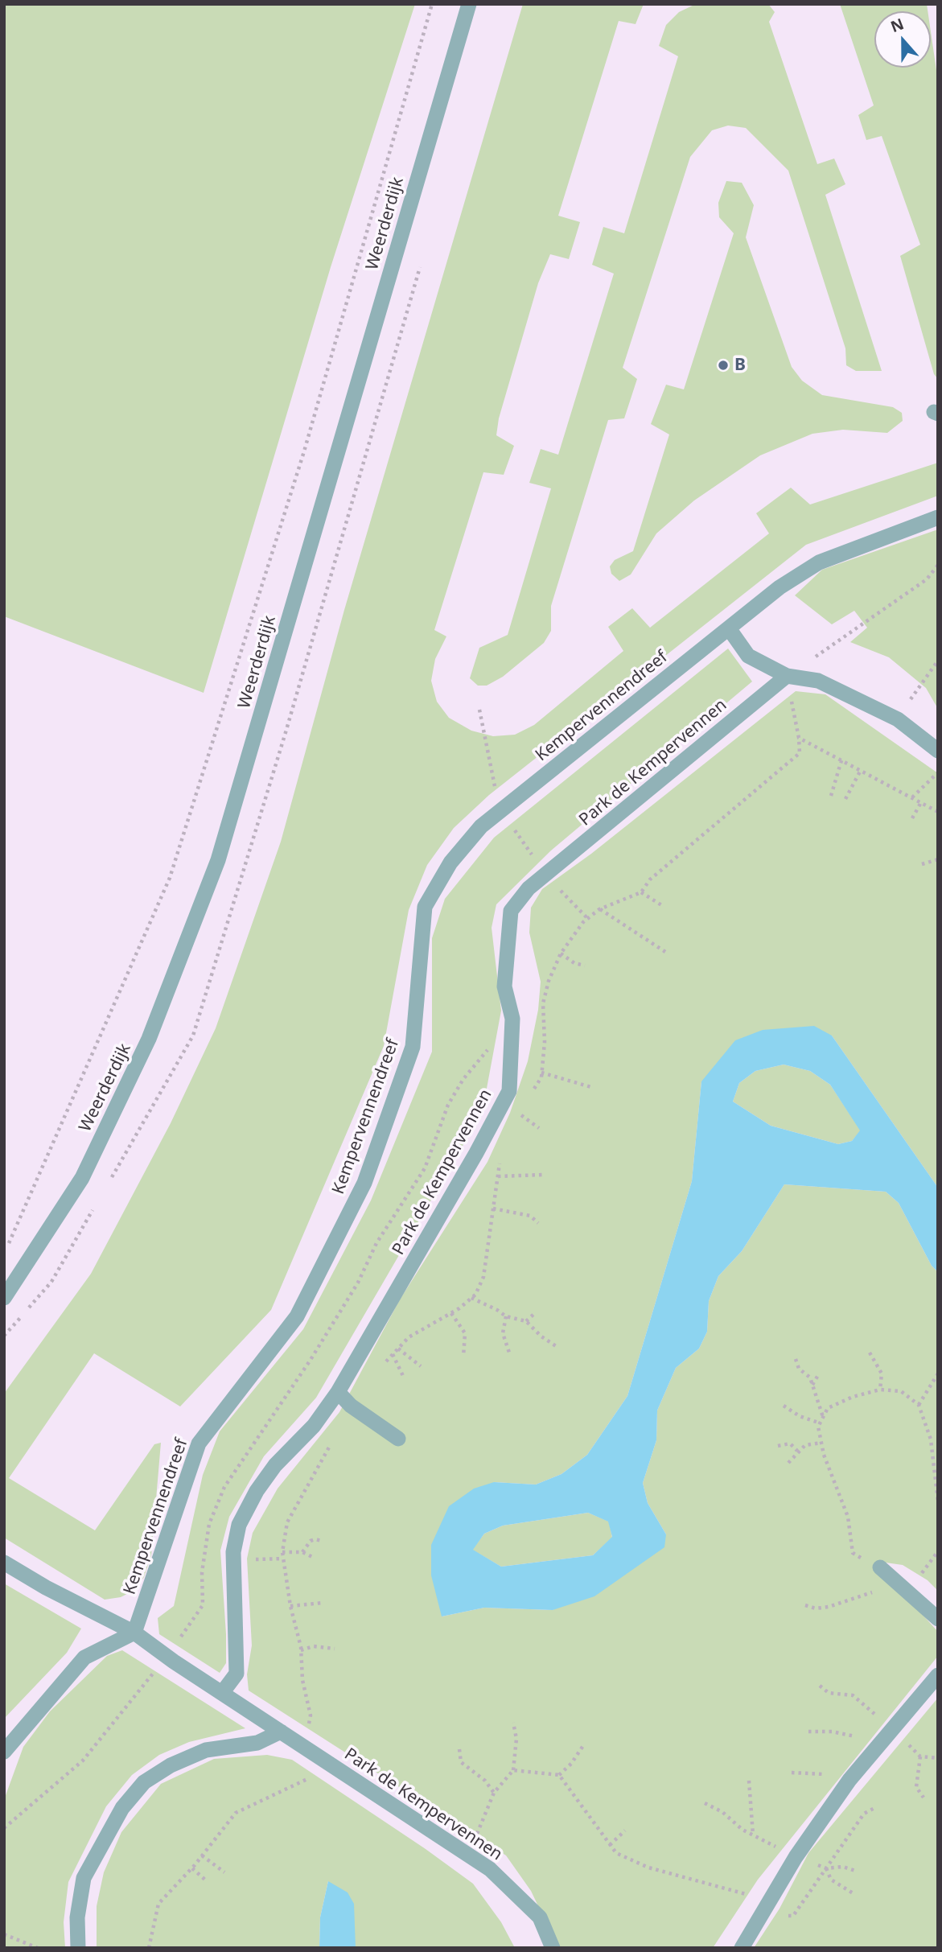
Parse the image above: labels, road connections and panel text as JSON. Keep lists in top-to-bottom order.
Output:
{
  "streets": {
    "street": ["Weerderdijk", "Kempervennendreef", "Park de Kempervennen"]
  },
  "crossings": [
    ["Kempervennendreef", "Park de Kempervennen"]
  ],
  "places": ["B"],
  "north": "top"
}
